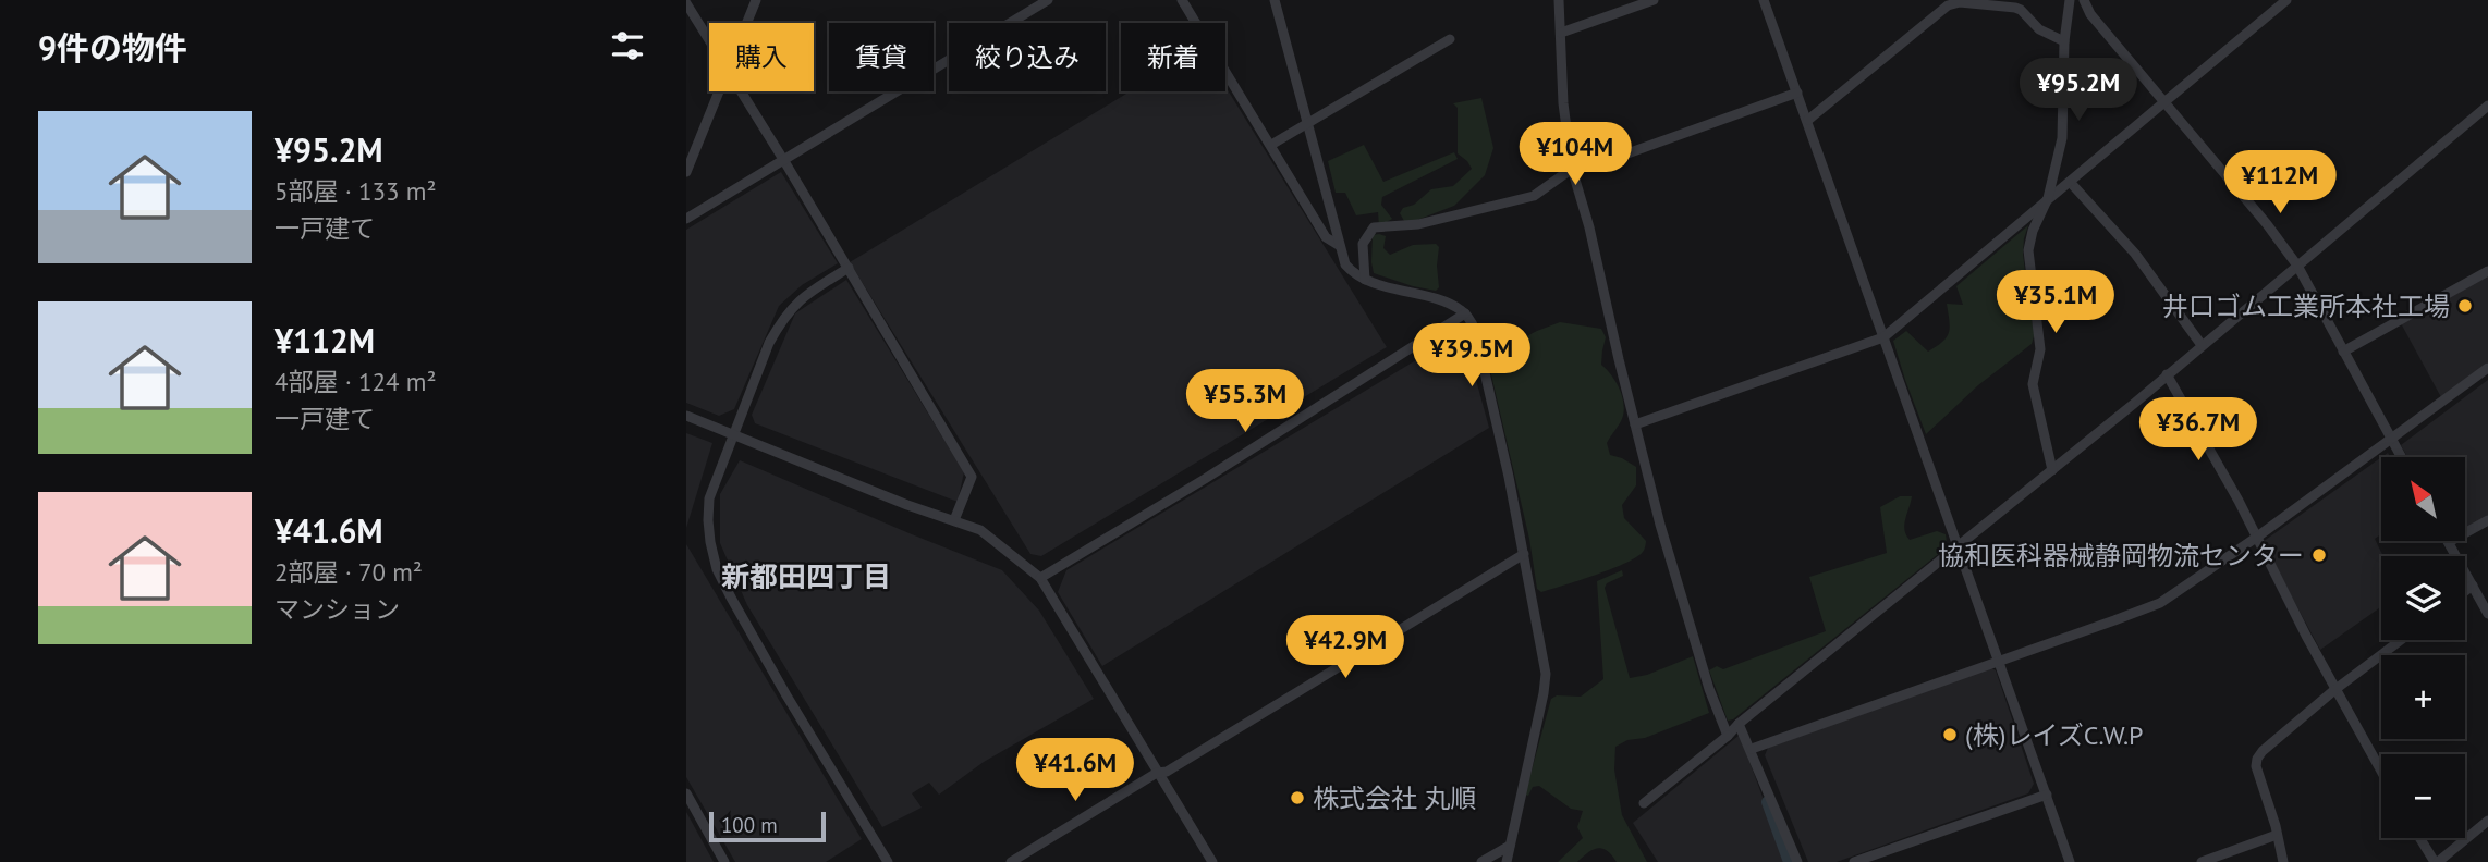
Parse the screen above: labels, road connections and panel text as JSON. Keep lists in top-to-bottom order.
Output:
{
  "districts": ["新都田四丁目"],
  "places": [
    "井口ゴム工業所本社工場",
    "協和医科器械静岡物流センター",
    "(株)レイズC.W.P",
    "株式会社 丸順"
  ],
  "scale_bar": "100 m",
  "north": "top left",
  "page": {
    "heading": "9件の物件",
    "chip": [
      "購入",
      "賃貸",
      "絞り込み",
      "新着"
    ],
    "price": [
      "¥95.2M",
      "¥104M",
      "¥112M",
      "¥35.1M",
      "¥39.5M",
      "¥55.3M",
      "¥36.7M",
      "¥42.9M",
      "¥41.6M"
    ],
    "list": [
      {
        "name": "¥95.2M",
        "note": "5部屋 · 133 m² · 一戸建て"
      },
      {
        "name": "¥112M",
        "note": "4部屋 · 124 m² · 一戸建て"
      },
      {
        "name": "¥41.6M",
        "note": "2部屋 · 70 m² · マンション"
      }
    ],
    "map_buttons": ["+", "−"],
    "scale": "100 m"
  }
}
